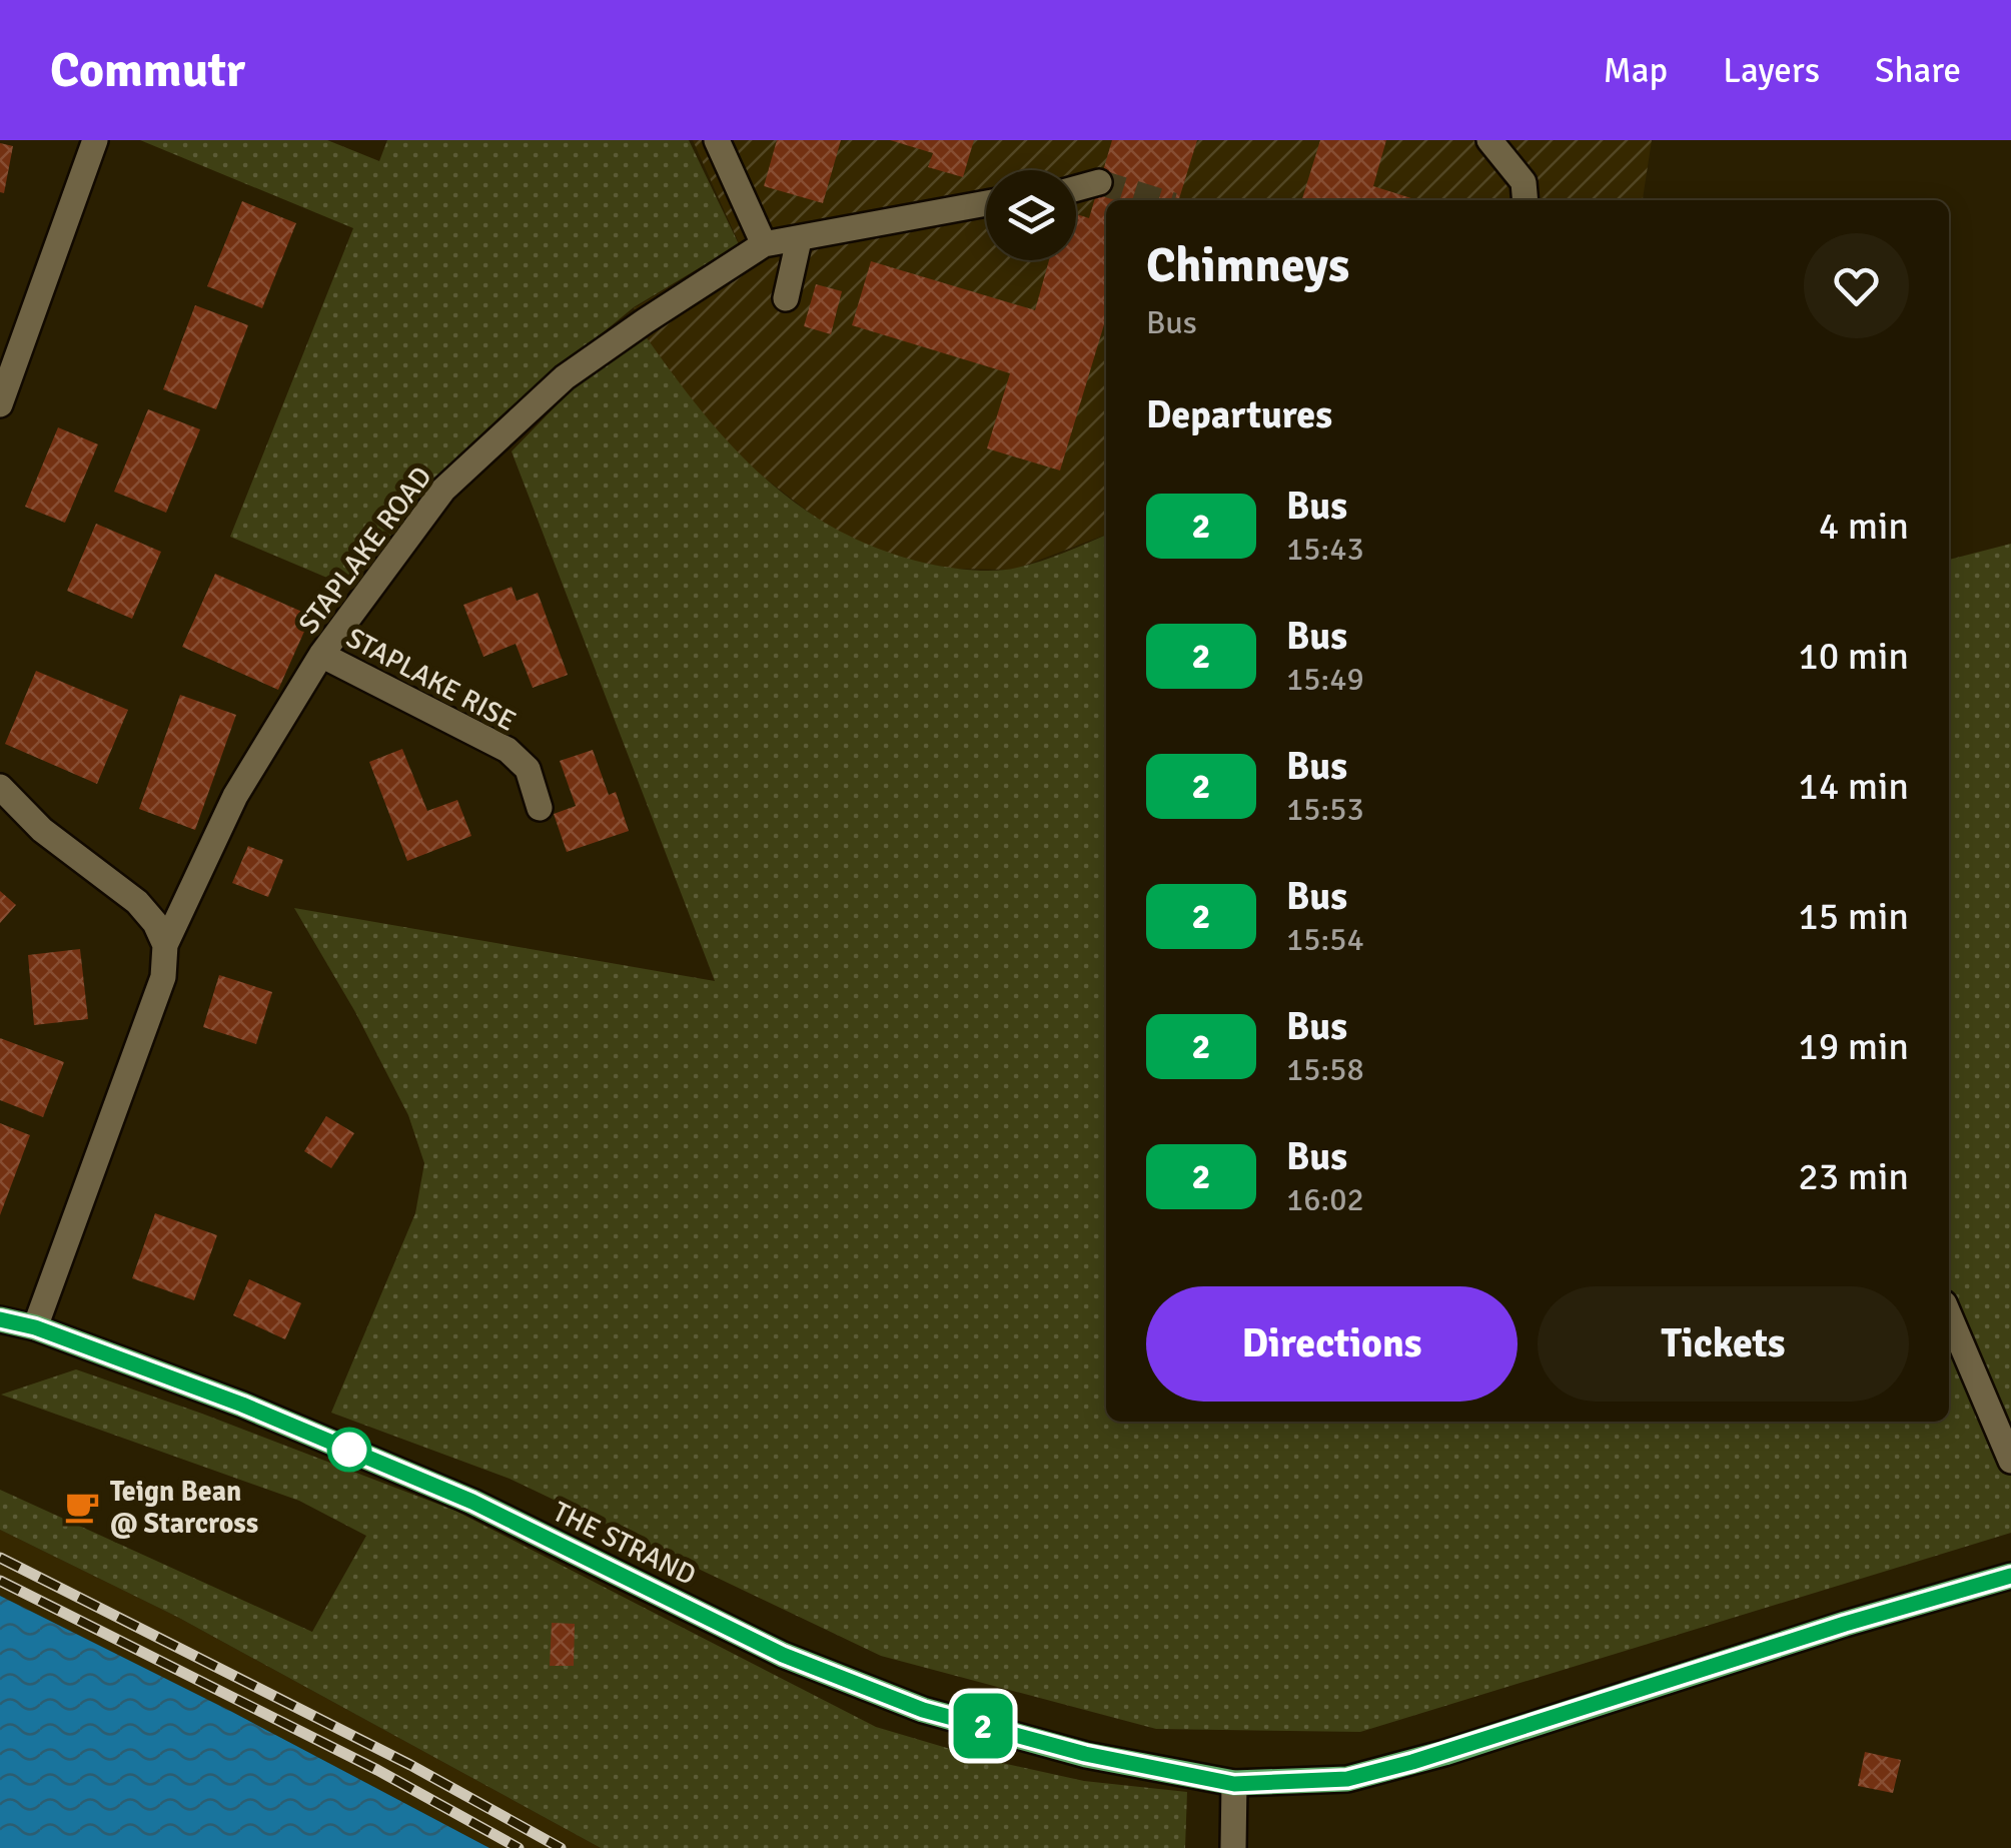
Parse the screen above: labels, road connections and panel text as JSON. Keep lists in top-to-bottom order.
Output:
{
  "streets": {
    "main road": ["THE STRAND"],
    "street": ["STAPLAKE ROAD", "STAPLAKE RISE"]
  },
  "crossings": [
    ["STAPLAKE ROAD", "STAPLAKE RISE"],
    ["STAPLAKE ROAD", "THE STRAND"]
  ],
  "places": {
    "cafe": ["Teign Bean @ Starcross"]
  },
  "lines": ["bus line 2"],
  "page": {
    "header": "Commutr",
    "nav": ["Map", "Layers", "Share"],
    "on_map": "2",
    "heading": [
      ["Chimneys", "Bus"],
      "Departures"
    ],
    "list": [
      {
        "mark": "2",
        "name": "Bus",
        "note": "15:43",
        "value": "4 min"
      },
      {
        "mark": "2",
        "name": "Bus",
        "note": "15:49",
        "value": "10 min"
      },
      {
        "mark": "2",
        "name": "Bus",
        "note": "15:53",
        "value": "14 min"
      },
      {
        "mark": "2",
        "name": "Bus",
        "note": "15:54",
        "value": "15 min"
      },
      {
        "mark": "2",
        "name": "Bus",
        "note": "15:58",
        "value": "19 min"
      },
      {
        "mark": "2",
        "name": "Bus",
        "note": "16:02",
        "value": "23 min"
      }
    ],
    "buttons": ["Directions", "Tickets"]
  }
}
